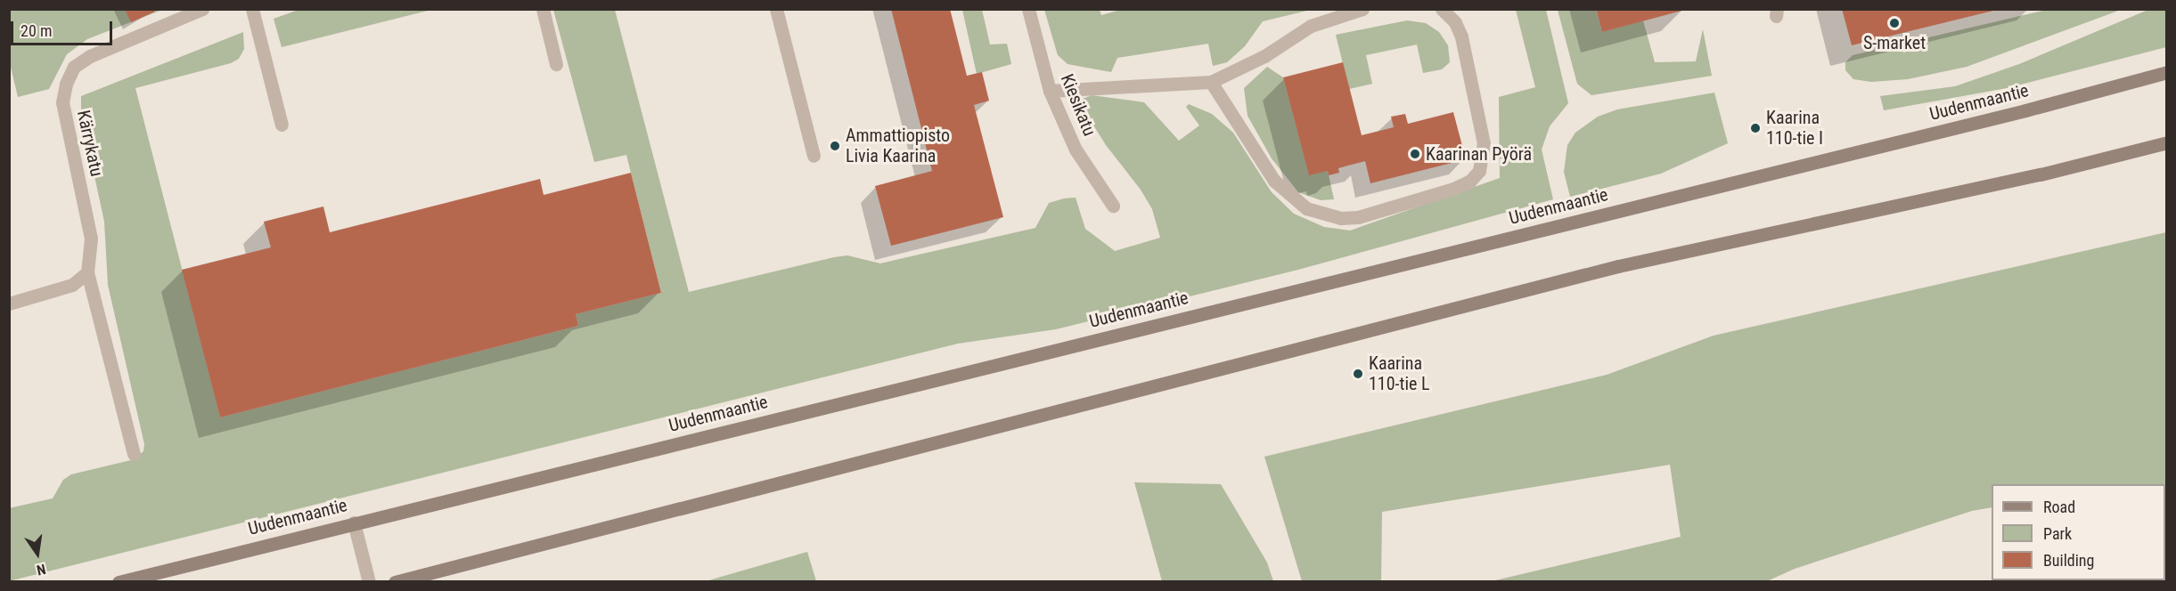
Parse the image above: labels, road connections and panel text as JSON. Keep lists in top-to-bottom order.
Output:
{
  "streets": {
    "main road": ["Uudenmaantie"],
    "street": ["Kiesikatu", "Kärrykatu"]
  },
  "places": [
    "S-market",
    "Kaarina 110-tie I",
    "Ammattiopisto Livia Kaarina",
    "Kaarinan Pyörä",
    "Kaarina 110-tie L"
  ],
  "legend": ["Road", "Park", "Building"],
  "scale_bar": "20 m",
  "north": "bottom"
}
